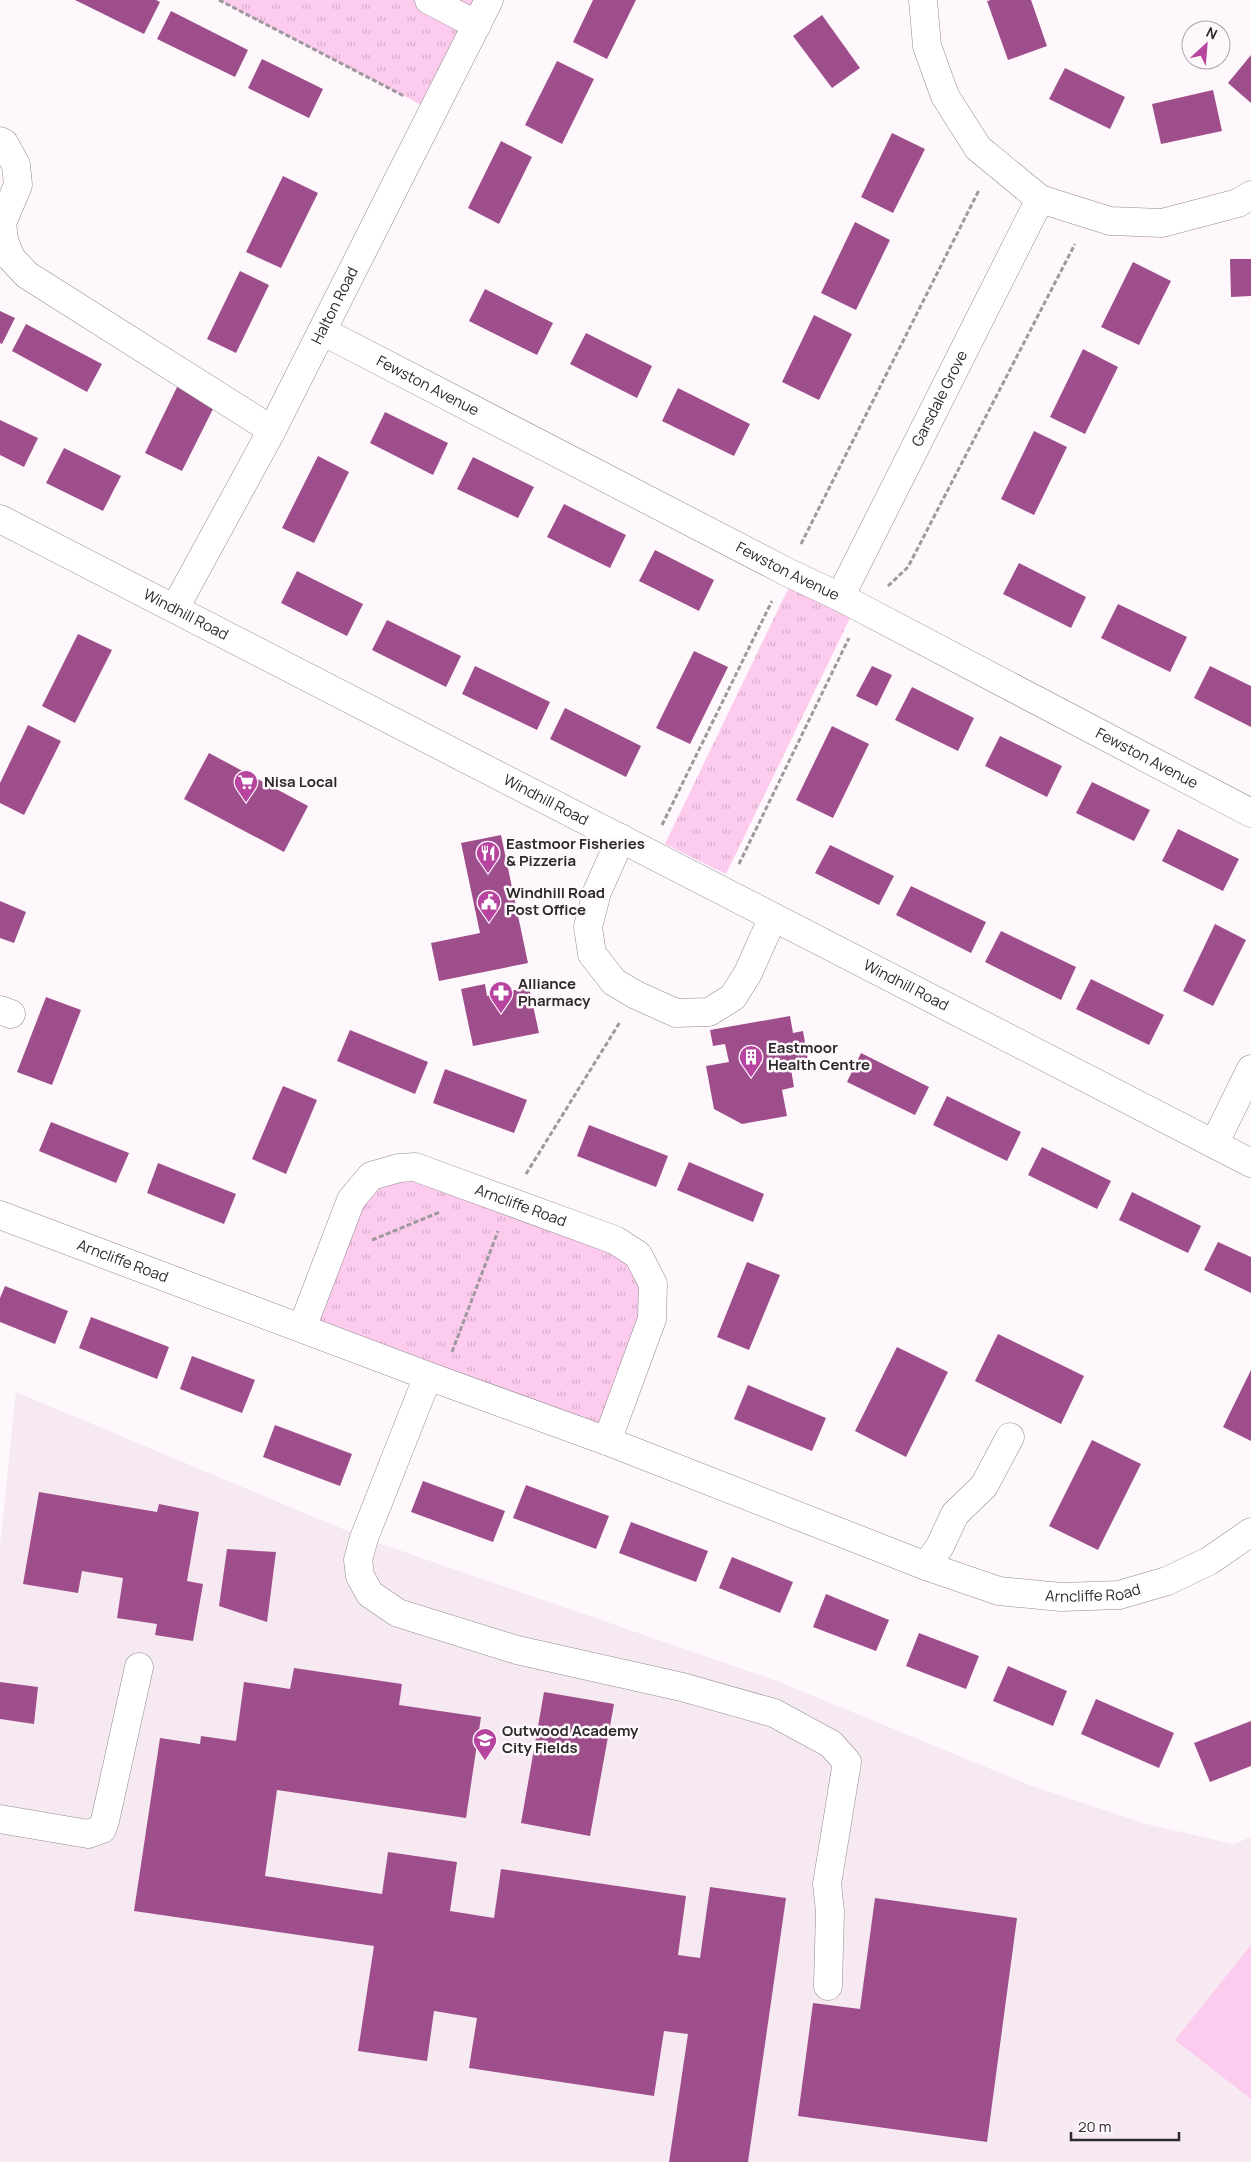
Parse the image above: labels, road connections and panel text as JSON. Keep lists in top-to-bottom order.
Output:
{
  "streets": {
    "street": [
      "Halton Road",
      "Fewston Avenue",
      "Garsdale Grove",
      "Windhill Road",
      "Arncliffe Road"
    ]
  },
  "crossings": [
    ["Halton Road", "Fewston Avenue"],
    ["Halton Road", "Windhill Road"],
    ["Fewston Avenue", "Garsdale Grove"]
  ],
  "places": {
    "supermarket": ["Nisa Local"],
    "restaurant": ["Eastmoor Fisheries & Pizzeria"],
    "public building": ["Windhill Road Post Office"],
    "pharmacy": ["Alliance Pharmacy"],
    "building": ["Eastmoor Health Centre"],
    "school or university": ["Outwood Academy City Fields"]
  },
  "scale_bar": "20 m",
  "north": "top right"
}
